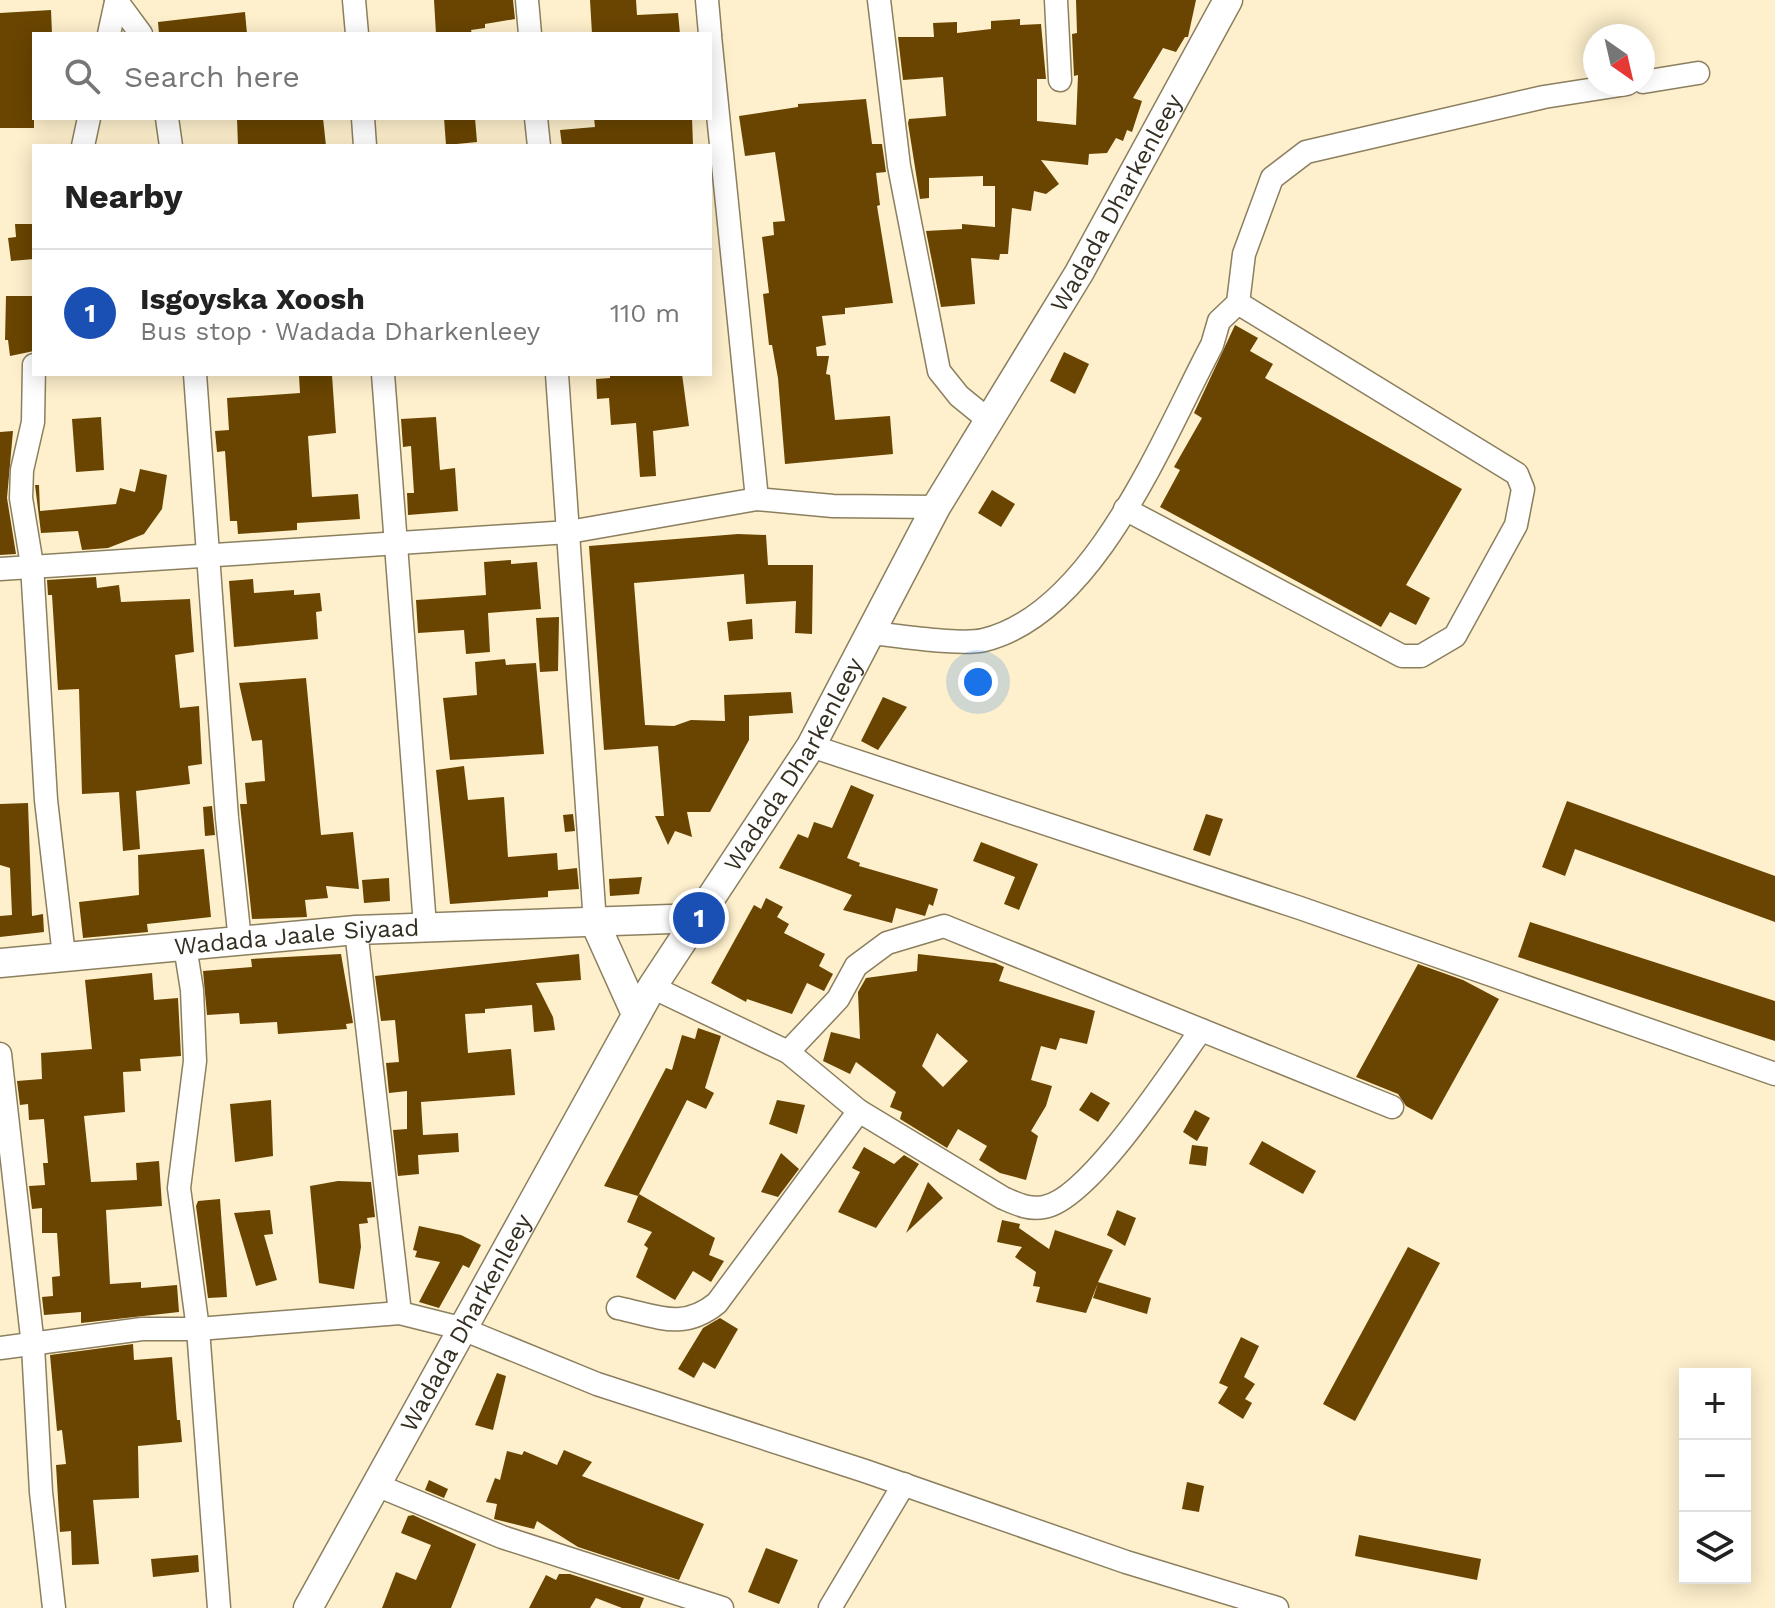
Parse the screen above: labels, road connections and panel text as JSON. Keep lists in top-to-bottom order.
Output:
{
  "streets": {
    "main road": ["Wadada Dharkenleey", "Wadada Jaale Siyaad"]
  },
  "crossings": [
    ["Wadada Dharkenleey", "Wadada Jaale Siyaad"]
  ],
  "north": "bottom right",
  "page": {
    "search": "Search here",
    "heading": "Nearby",
    "list": [
      {
        "mark": "1",
        "name": "Isgoyska Xoosh",
        "note": "Bus stop · Wadada Dharkenleey",
        "value": "110 m"
      }
    ],
    "pins": "1",
    "map_buttons": ["+", "−"]
  }
}
